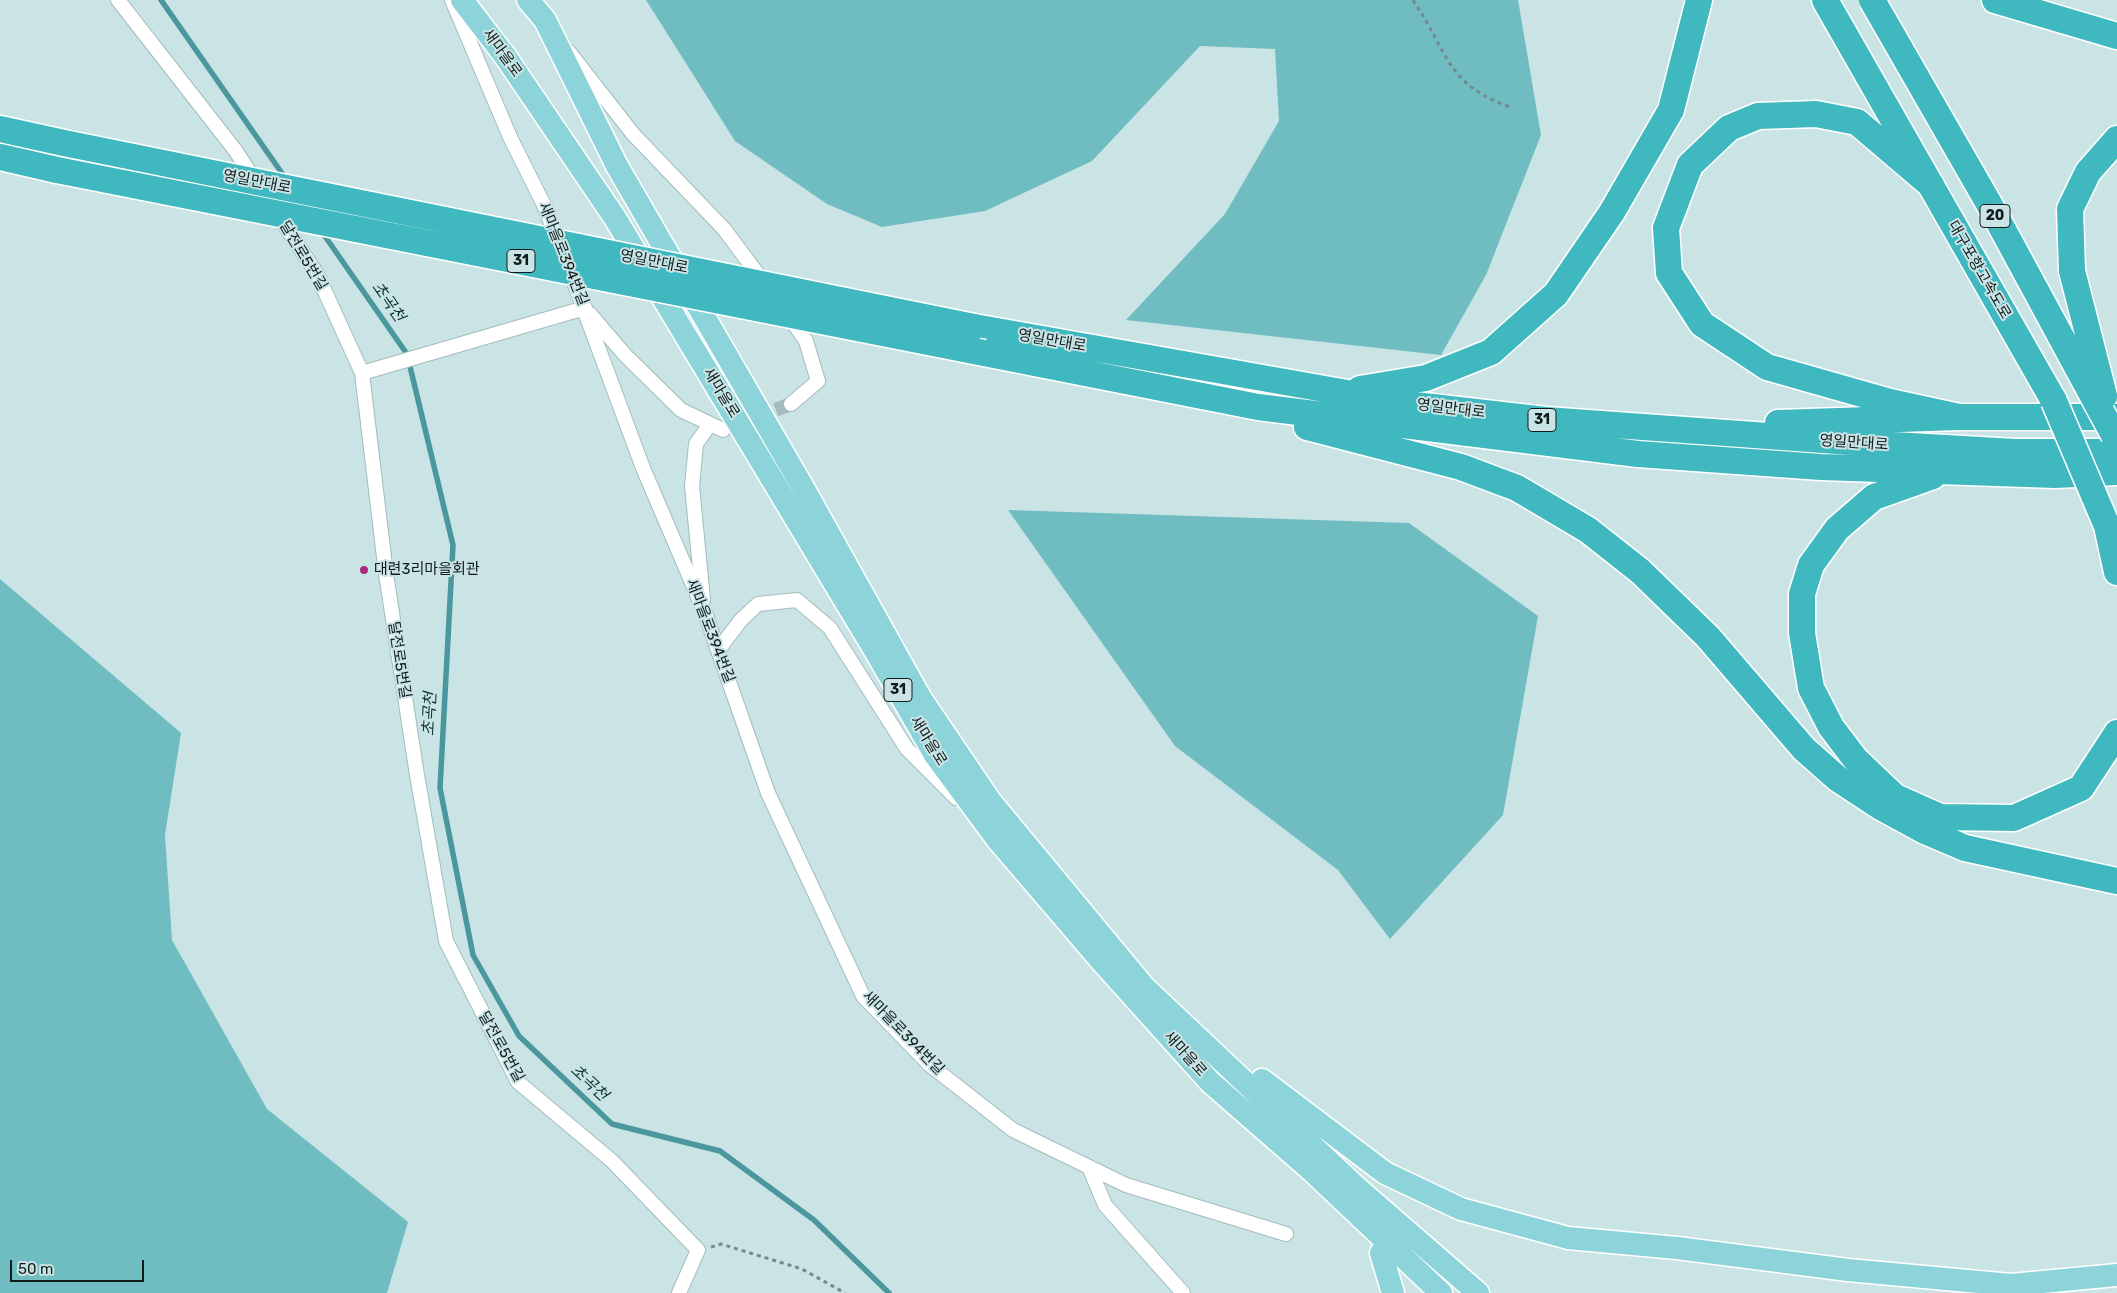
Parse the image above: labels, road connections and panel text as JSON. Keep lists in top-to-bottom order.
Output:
{
  "streets": {
    "highway": [
      "영일만대로",
      "20",
      "31",
      "대구포항고속도로"
    ],
    "main road": ["새마을로"],
    "street": ["새마을로394번길", "달전로5번길"]
  },
  "crossings": [
    ["영일만대로", "20"]
  ],
  "water": ["초곡천"],
  "places": ["대련3리마을회관"],
  "scale_bar": "50 m"
}
